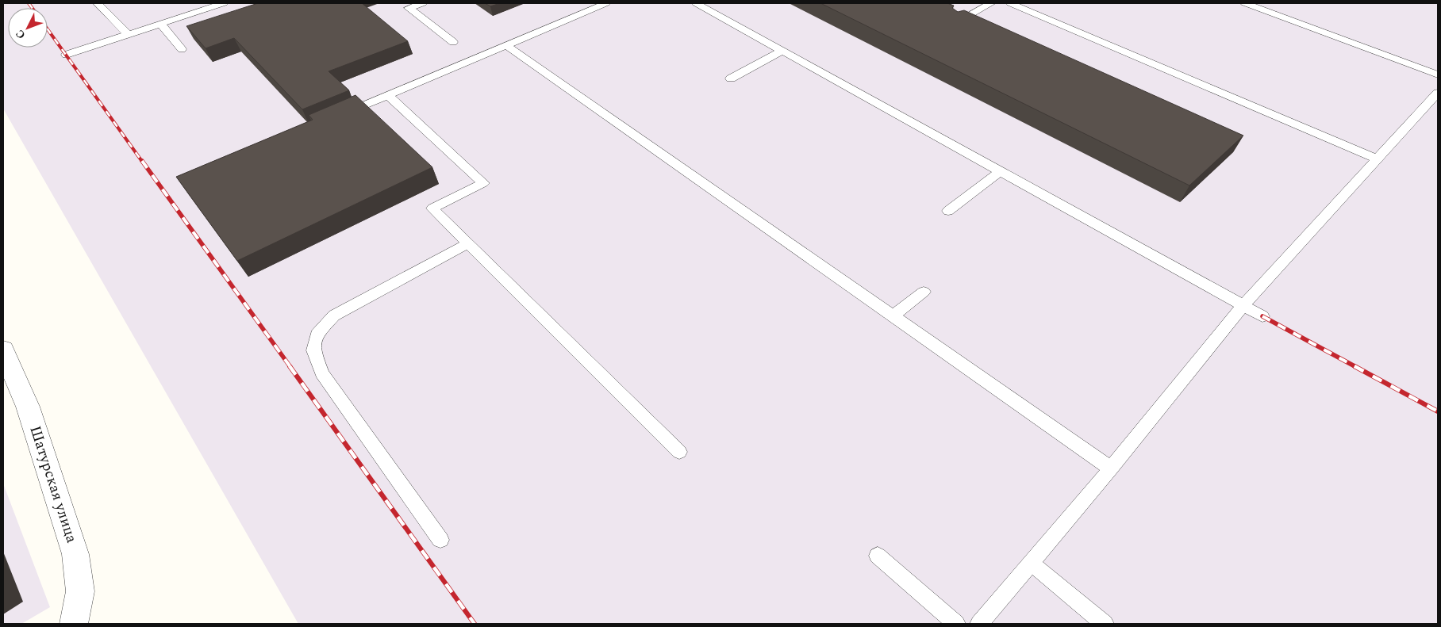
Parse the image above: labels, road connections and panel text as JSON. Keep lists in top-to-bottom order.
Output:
{
  "streets": {
    "street": ["Шатурская улица"]
  },
  "north": "bottom left"
}
